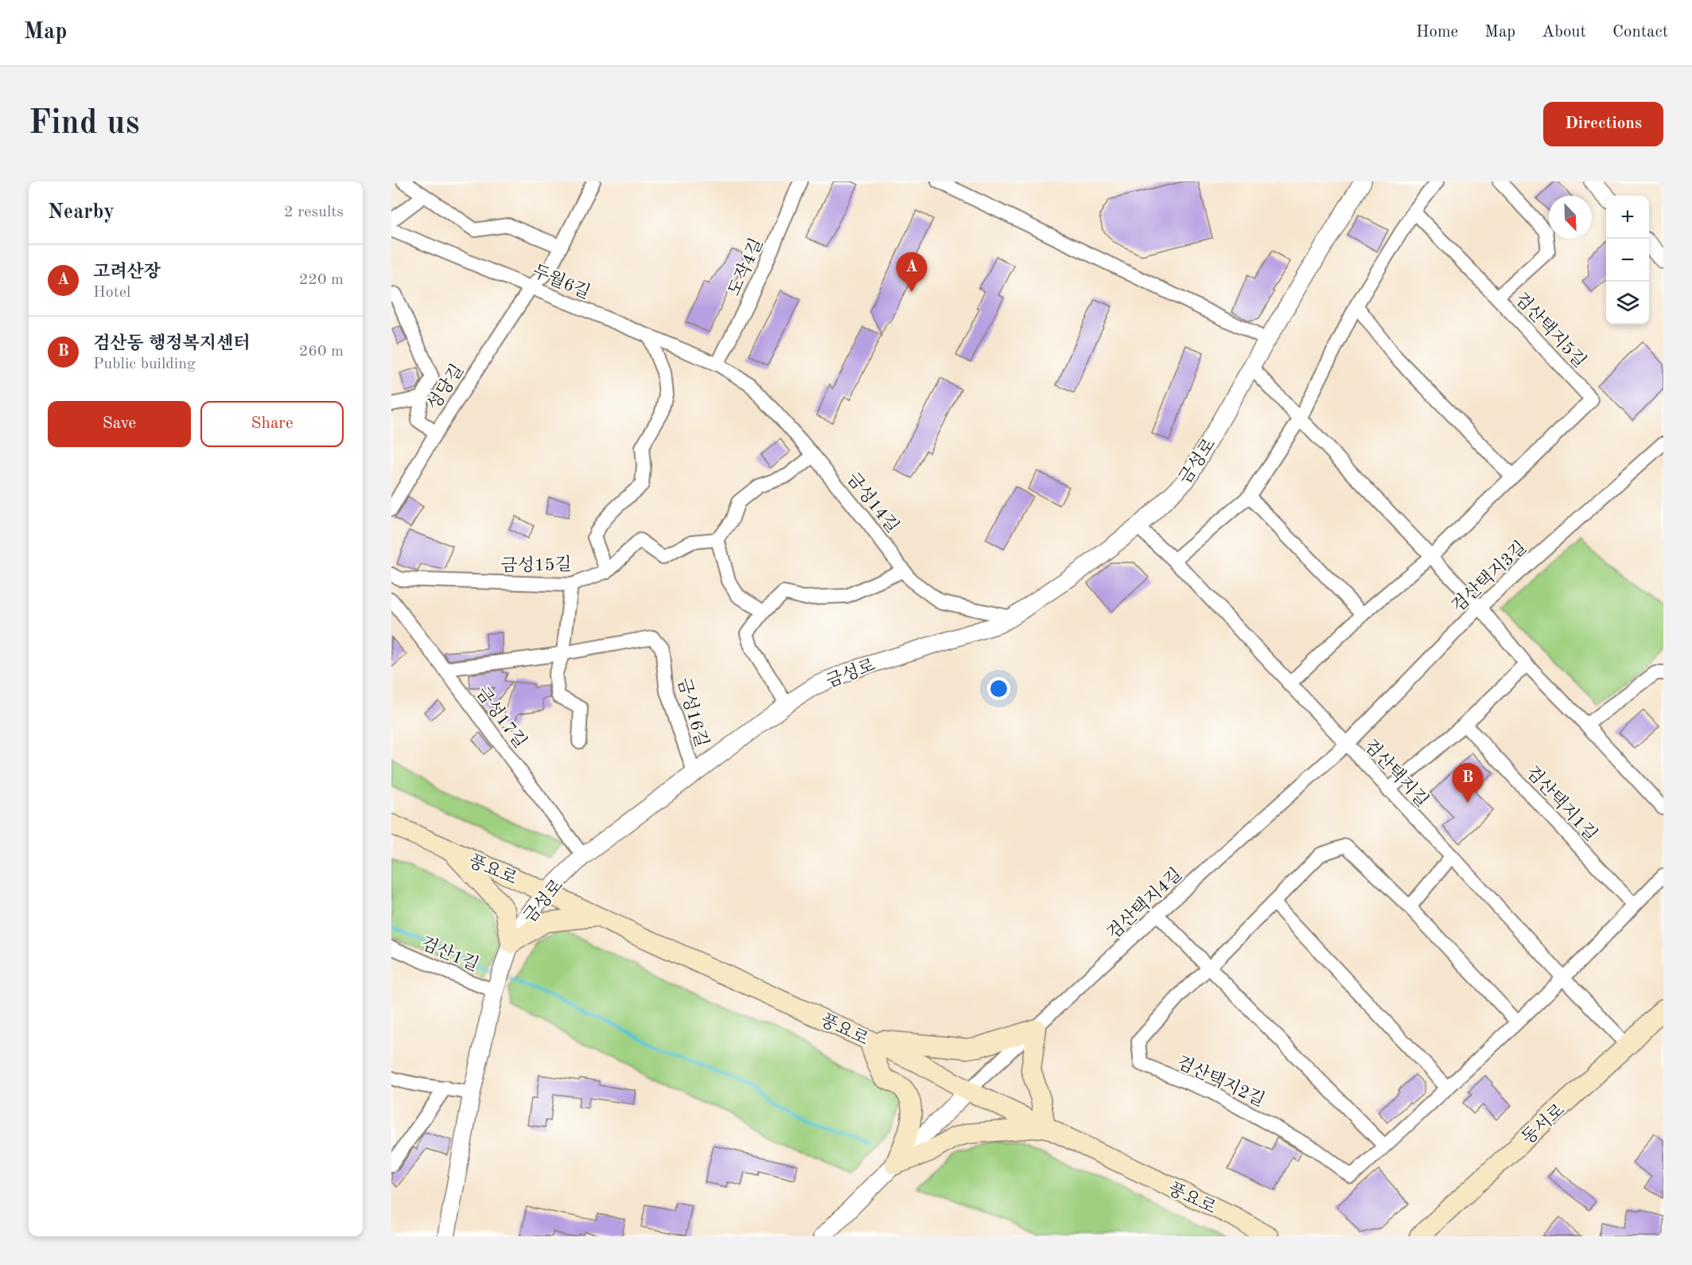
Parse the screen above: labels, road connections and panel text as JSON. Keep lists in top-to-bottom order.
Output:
{
  "streets": {
    "main road": ["풍요로", "동서로"],
    "street": [
      "도작4길",
      "두월6길",
      "검산택지5길",
      "성당길",
      "금성로",
      "금성14길",
      "금성15길",
      "검산택지3길",
      "금성16길",
      "금성17길",
      "검산택지길",
      "검산택지1길",
      "검산택지4길",
      "검산1길",
      "검산택지2길"
    ]
  },
  "crossings": [
    ["도작4길", "두월6길"],
    ["도작4길", "금성14길"],
    ["두월6길", "성당길"],
    ["두월6길", "금성14길"],
    ["검산택지5길", "검산택지길"],
    ["금성로", "금성14길"],
    ["금성로", "금성16길"],
    ["금성로", "금성17길"],
    ["금성로", "검산택지길"],
    ["금성로", "풍요로"],
    ["금성로", "검산1길"],
    ["검산택지3길", "검산택지길"],
    ["검산택지3길", "검산택지4길"],
    ["금성16길", "금성17길"],
    ["검산택지길", "검산택지4길"],
    ["검산택지길", "검산택지2길"],
    ["검산택지길", "동서로"],
    ["풍요로", "검산택지4길"]
  ],
  "north": "bottom right",
  "page": {
    "header": "Map",
    "nav": [
      "Home",
      "Map",
      "About",
      "Contact"
    ],
    "buttons": [
      "Directions",
      ["Save", "Share"]
    ],
    "title": "Find us",
    "heading": ["Nearby", "2 results"],
    "map_buttons": ["+", "−"],
    "list": [
      {
        "mark": "A",
        "name": "고려산장",
        "note": "Hotel",
        "value": "220 m"
      },
      {
        "mark": "B",
        "name": "검산동 행정복지센터",
        "note": "Public building",
        "value": "260 m"
      }
    ],
    "pins": ["A", "B"]
  }
}
